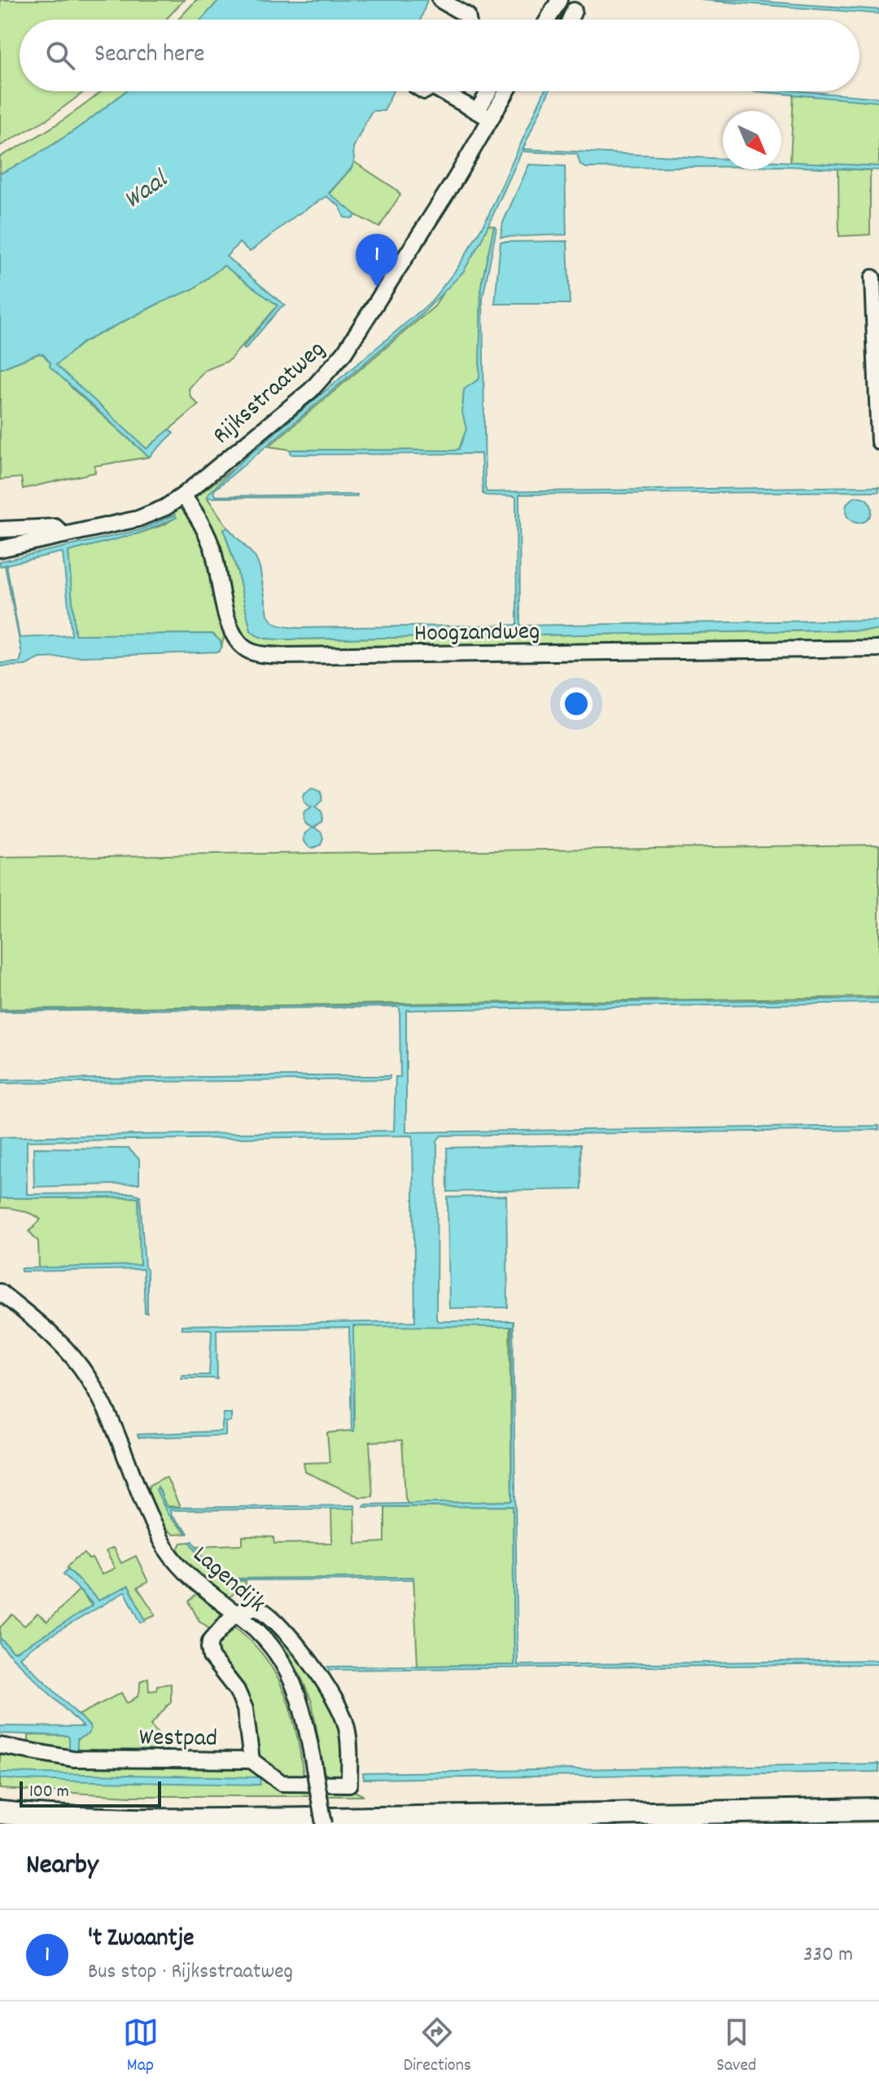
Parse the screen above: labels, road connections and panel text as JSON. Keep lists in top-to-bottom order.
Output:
{
  "streets": {
    "street": [
      "Rijksstraatweg",
      "Hoogzandweg",
      "Lagendijk",
      "Westpad"
    ]
  },
  "crossings": [
    ["Rijksstraatweg", "Hoogzandweg"],
    ["Lagendijk", "Westpad"]
  ],
  "water": ["Waal"],
  "scale_bar": "100 m",
  "north": "bottom right",
  "page": {
    "search": "Search here",
    "pins": "1",
    "scale": "100 m",
    "heading": "Nearby",
    "list": [
      {
        "mark": "1",
        "name": "'t Zwaantje",
        "note": "Bus stop · Rijksstraatweg",
        "value": "330 m"
      }
    ],
    "nav": ["Map", "Directions", "Saved"]
  }
}
